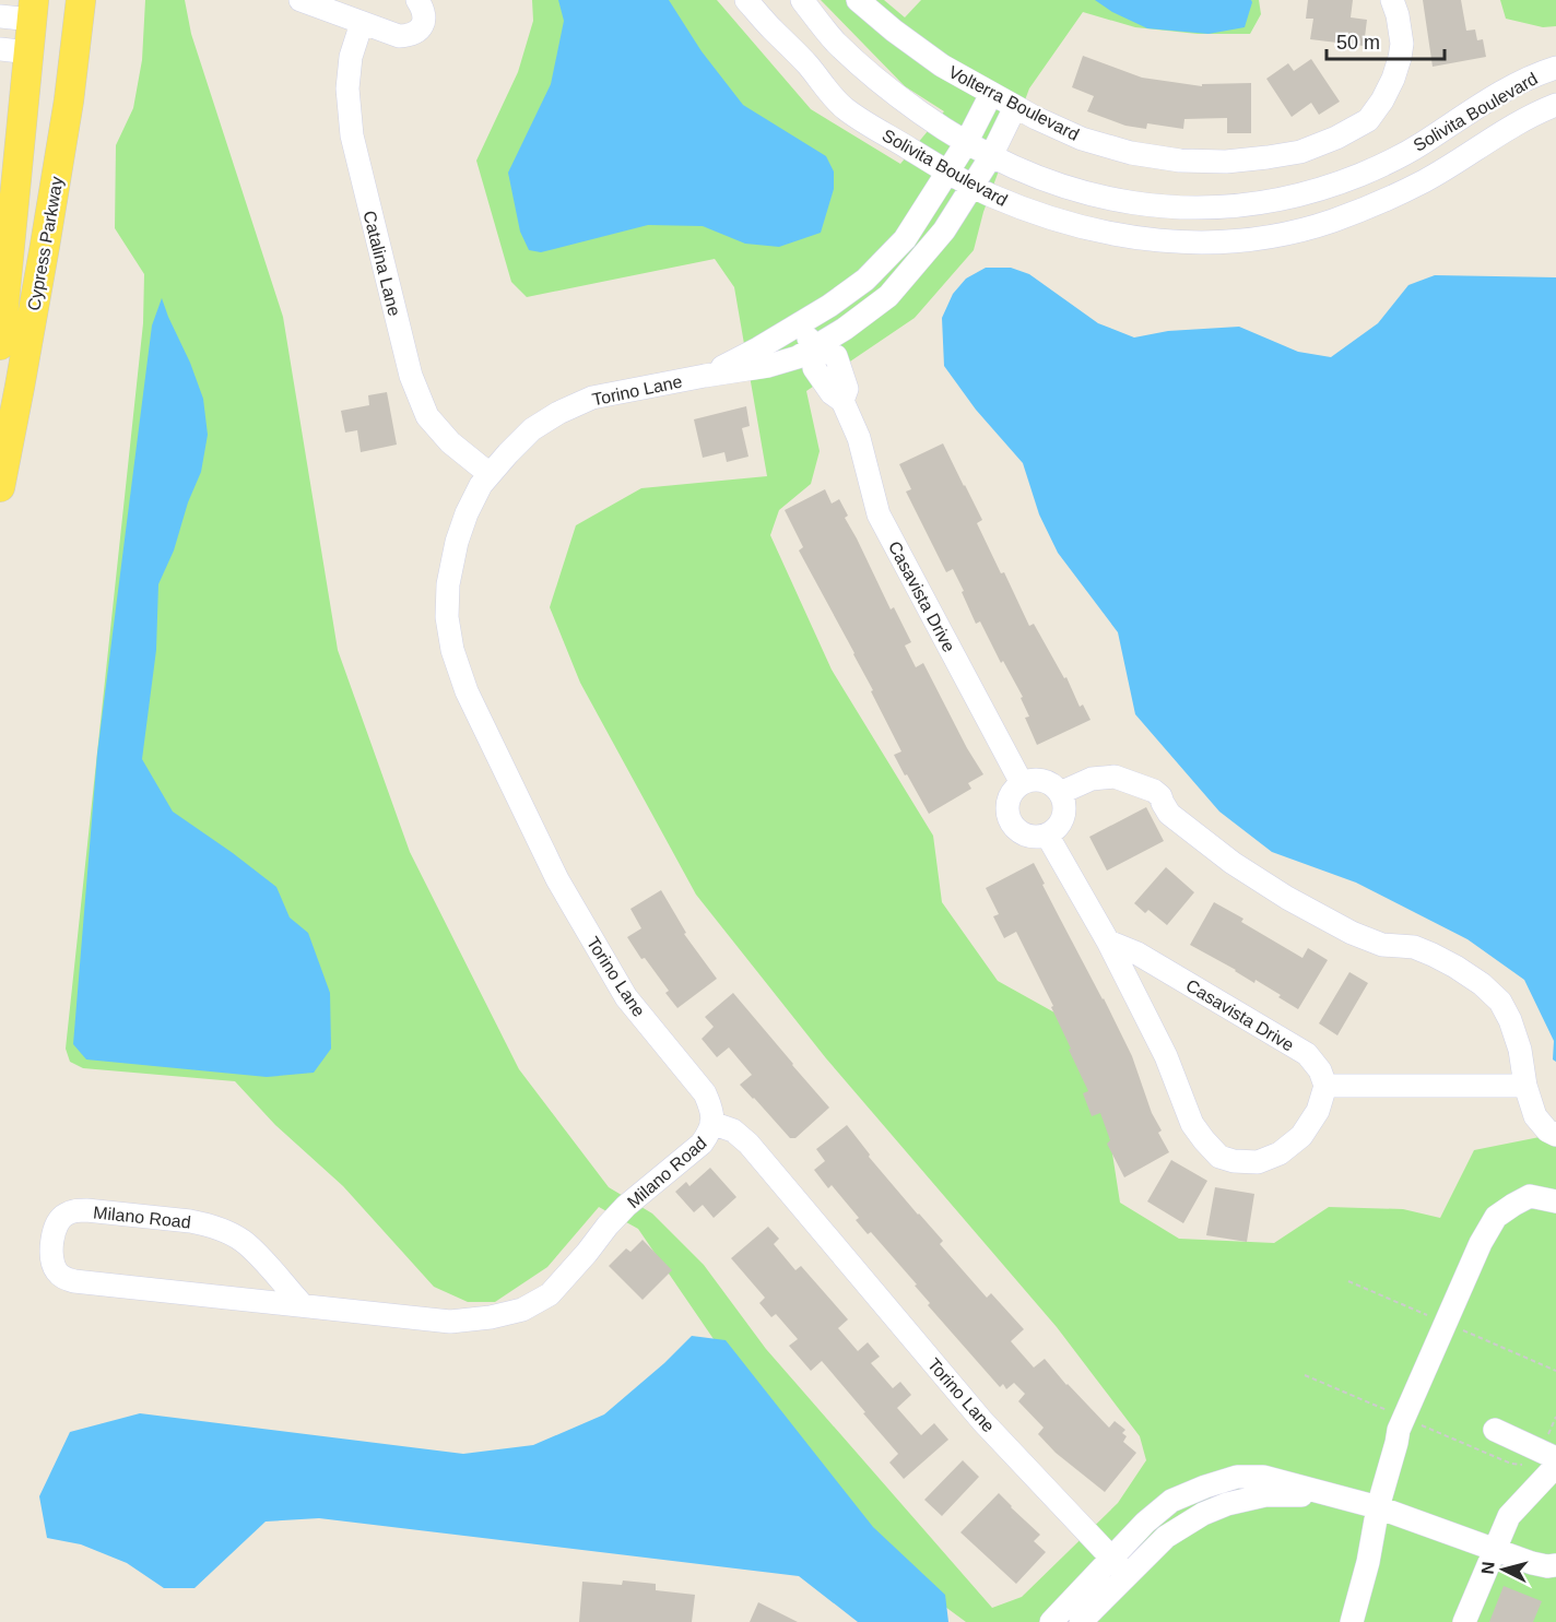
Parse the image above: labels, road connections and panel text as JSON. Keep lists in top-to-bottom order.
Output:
{
  "streets": {
    "main road": ["Cypress Parkway"],
    "street": [
      "Volterra Boulevard",
      "Solivita Boulevard",
      "Catalina Lane",
      "Torino Lane",
      "Casavista Drive",
      "Milano Road"
    ]
  },
  "crossings": [
    ["Volterra Boulevard", "Torino Lane"],
    ["Solivita Boulevard", "Torino Lane"],
    ["Catalina Lane", "Torino Lane"],
    ["Torino Lane", "Casavista Drive"],
    ["Torino Lane", "Milano Road"]
  ],
  "scale_bar": "50 m",
  "north": "left"
}
